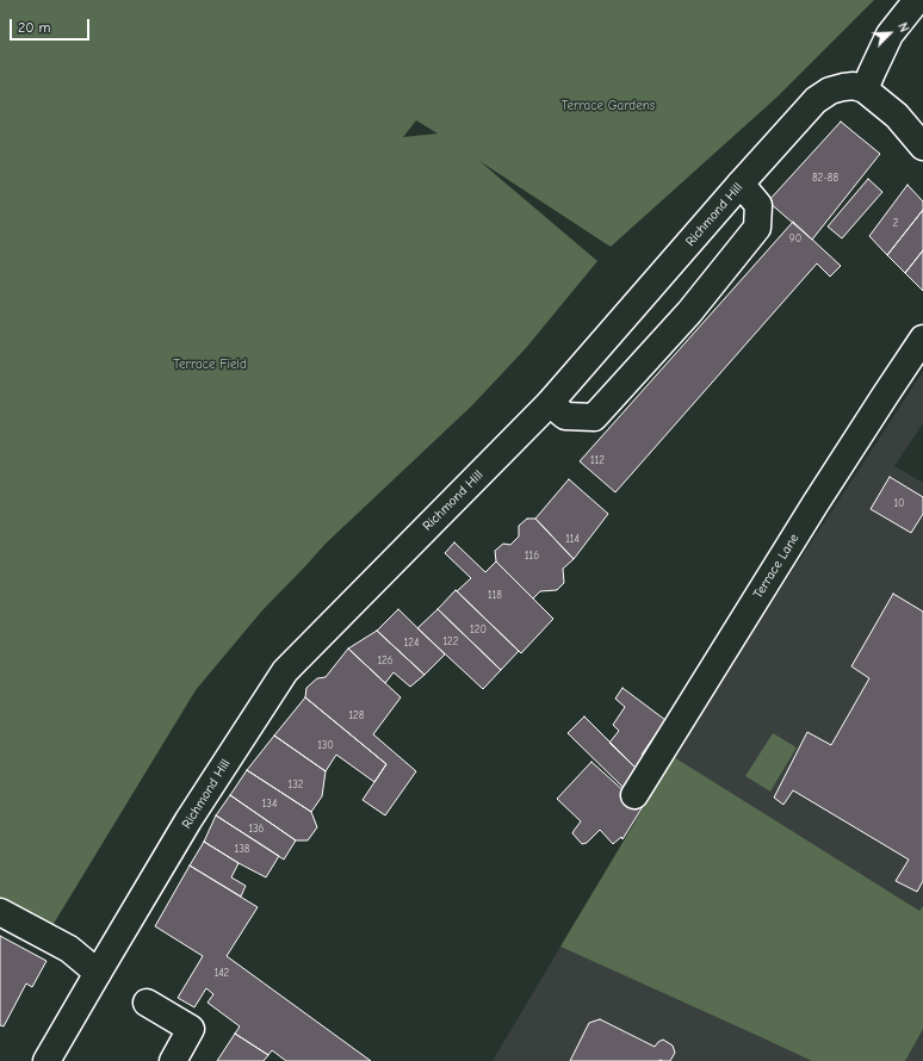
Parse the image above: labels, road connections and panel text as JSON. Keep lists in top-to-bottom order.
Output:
{
  "streets": {
    "main road": ["Richmond Hill", "Terrace Lane"]
  },
  "parks": ["Terrace Gardens", "Terrace Field"],
  "house_numbers": [
    "82-88",
    "2",
    "90",
    "112",
    "10",
    "114",
    "116",
    "118",
    "120",
    "122",
    "124",
    "126",
    "128",
    "130",
    "132",
    "134",
    "136",
    "138",
    "142"
  ],
  "scale_bar": "20 m",
  "north": "top right"
}
